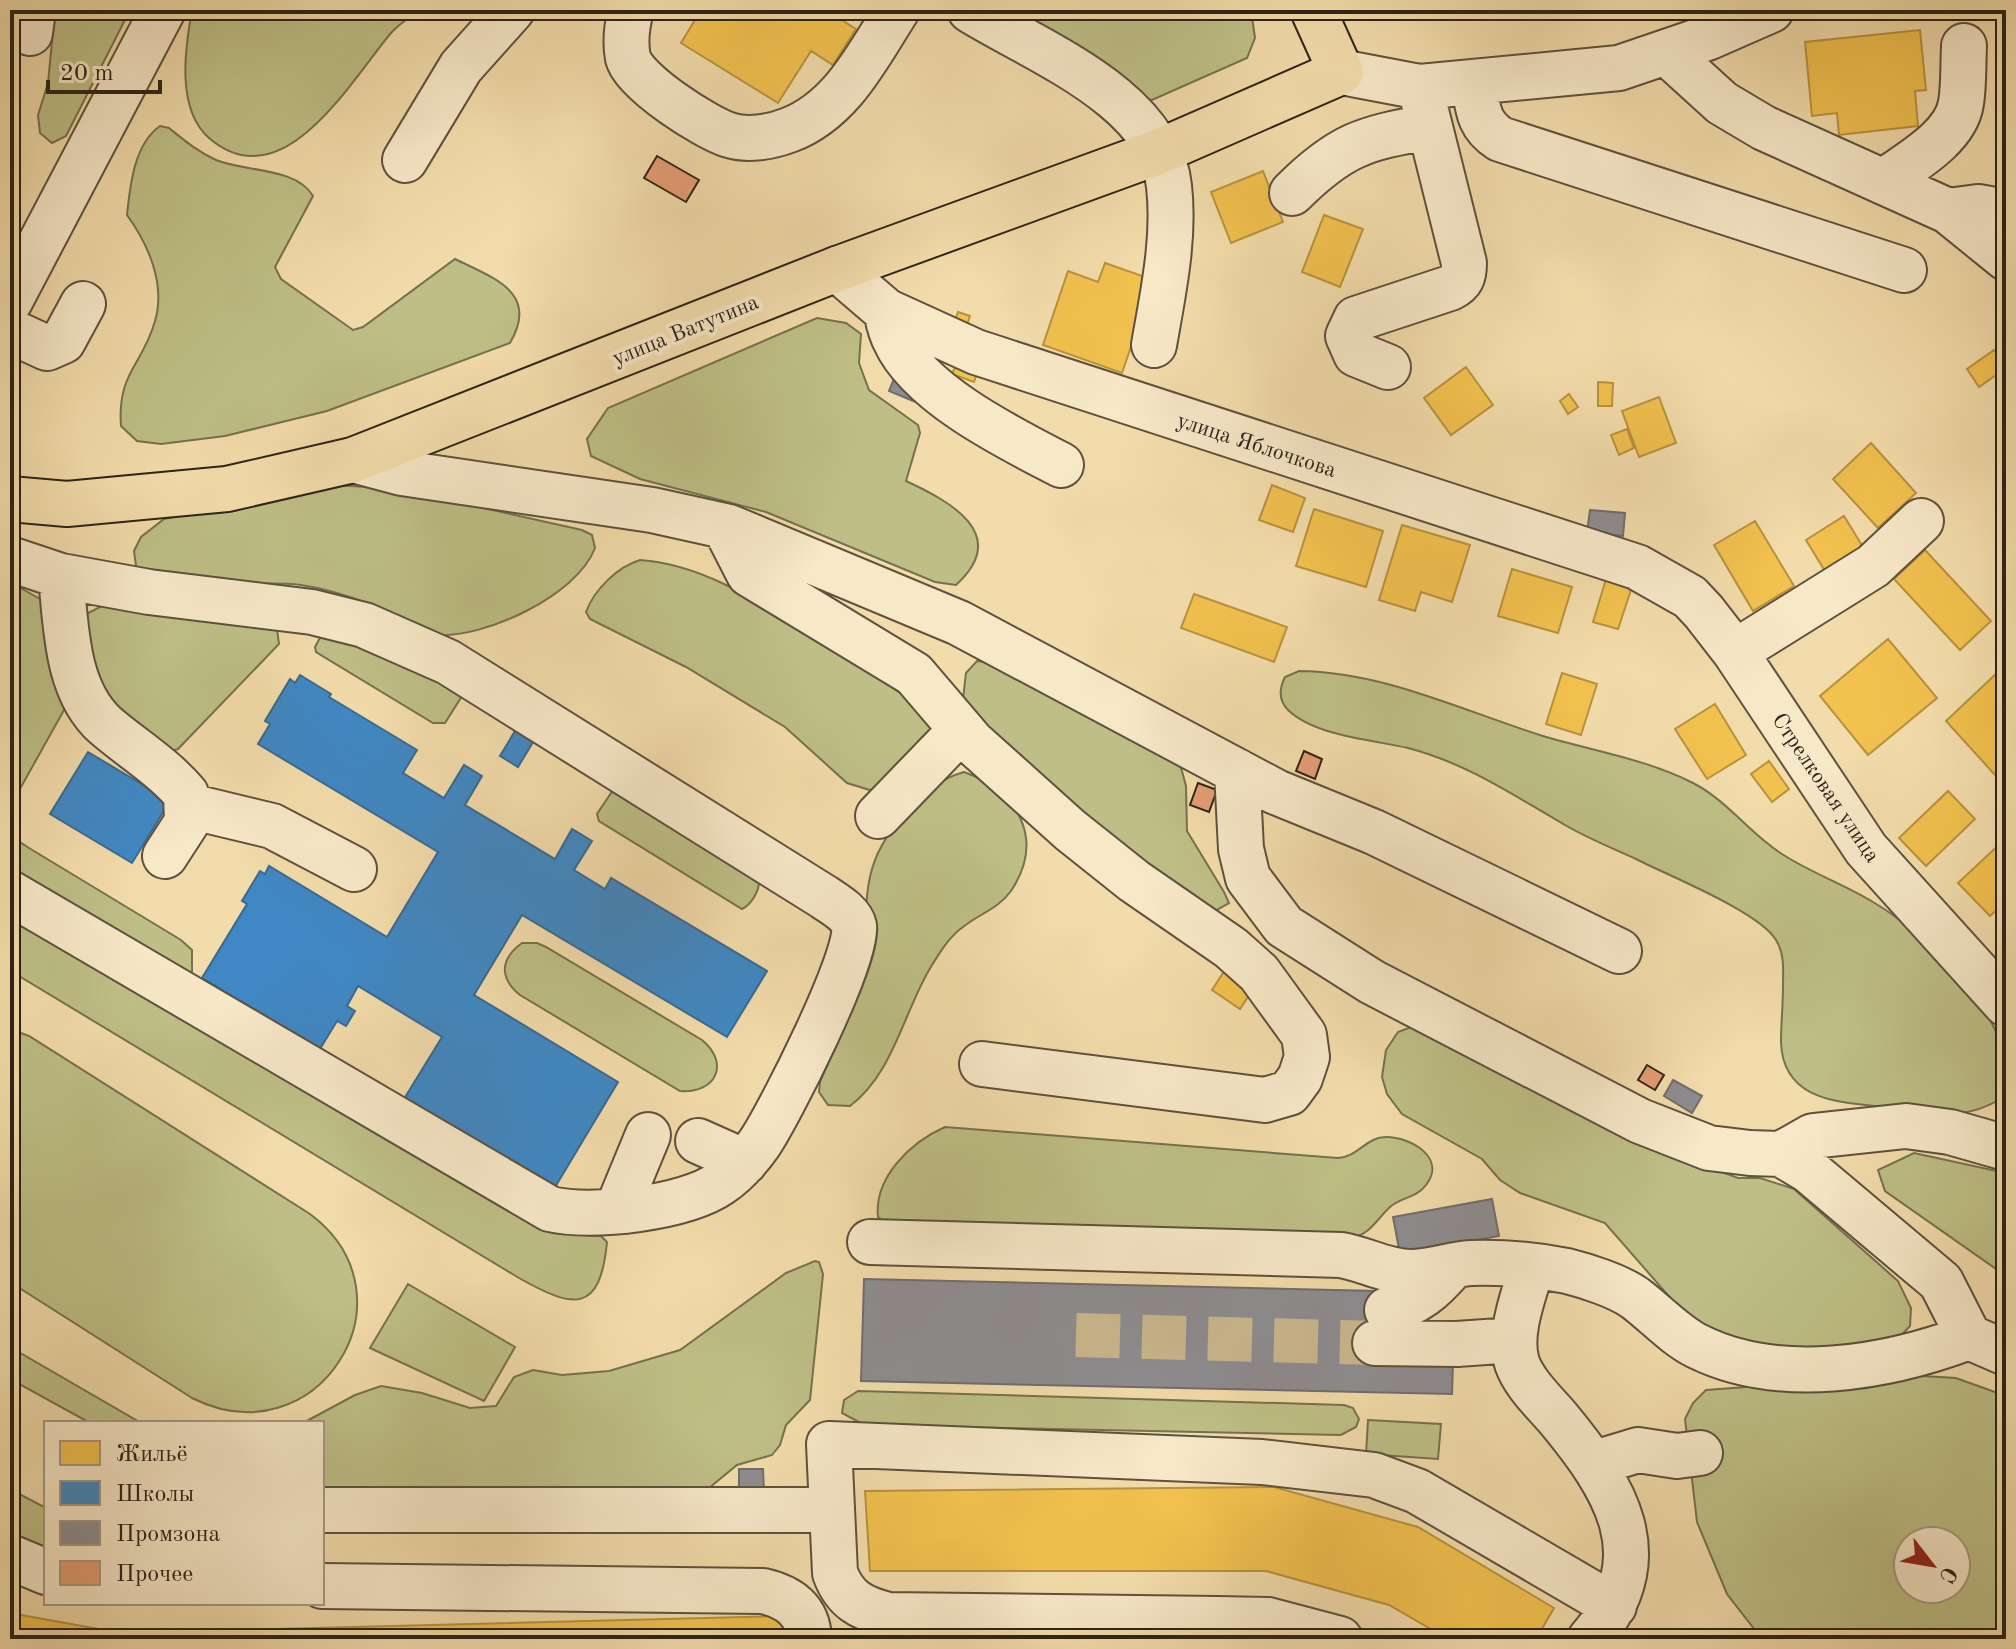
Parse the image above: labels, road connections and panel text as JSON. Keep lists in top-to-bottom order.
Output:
{
  "streets": {
    "main road": ["улица Ватутина"],
    "street": ["улица Яблочкова", "Стрелковая улица"]
  },
  "crossings": [
    ["улица Ватутина", "улица Яблочкова"],
    ["улица Яблочкова", "Стрелковая улица"]
  ],
  "legend": [
    "Жильё",
    "Школы",
    "Промзона",
    "Прочее"
  ],
  "scale_bar": "20 m",
  "north": "bottom right"
}
